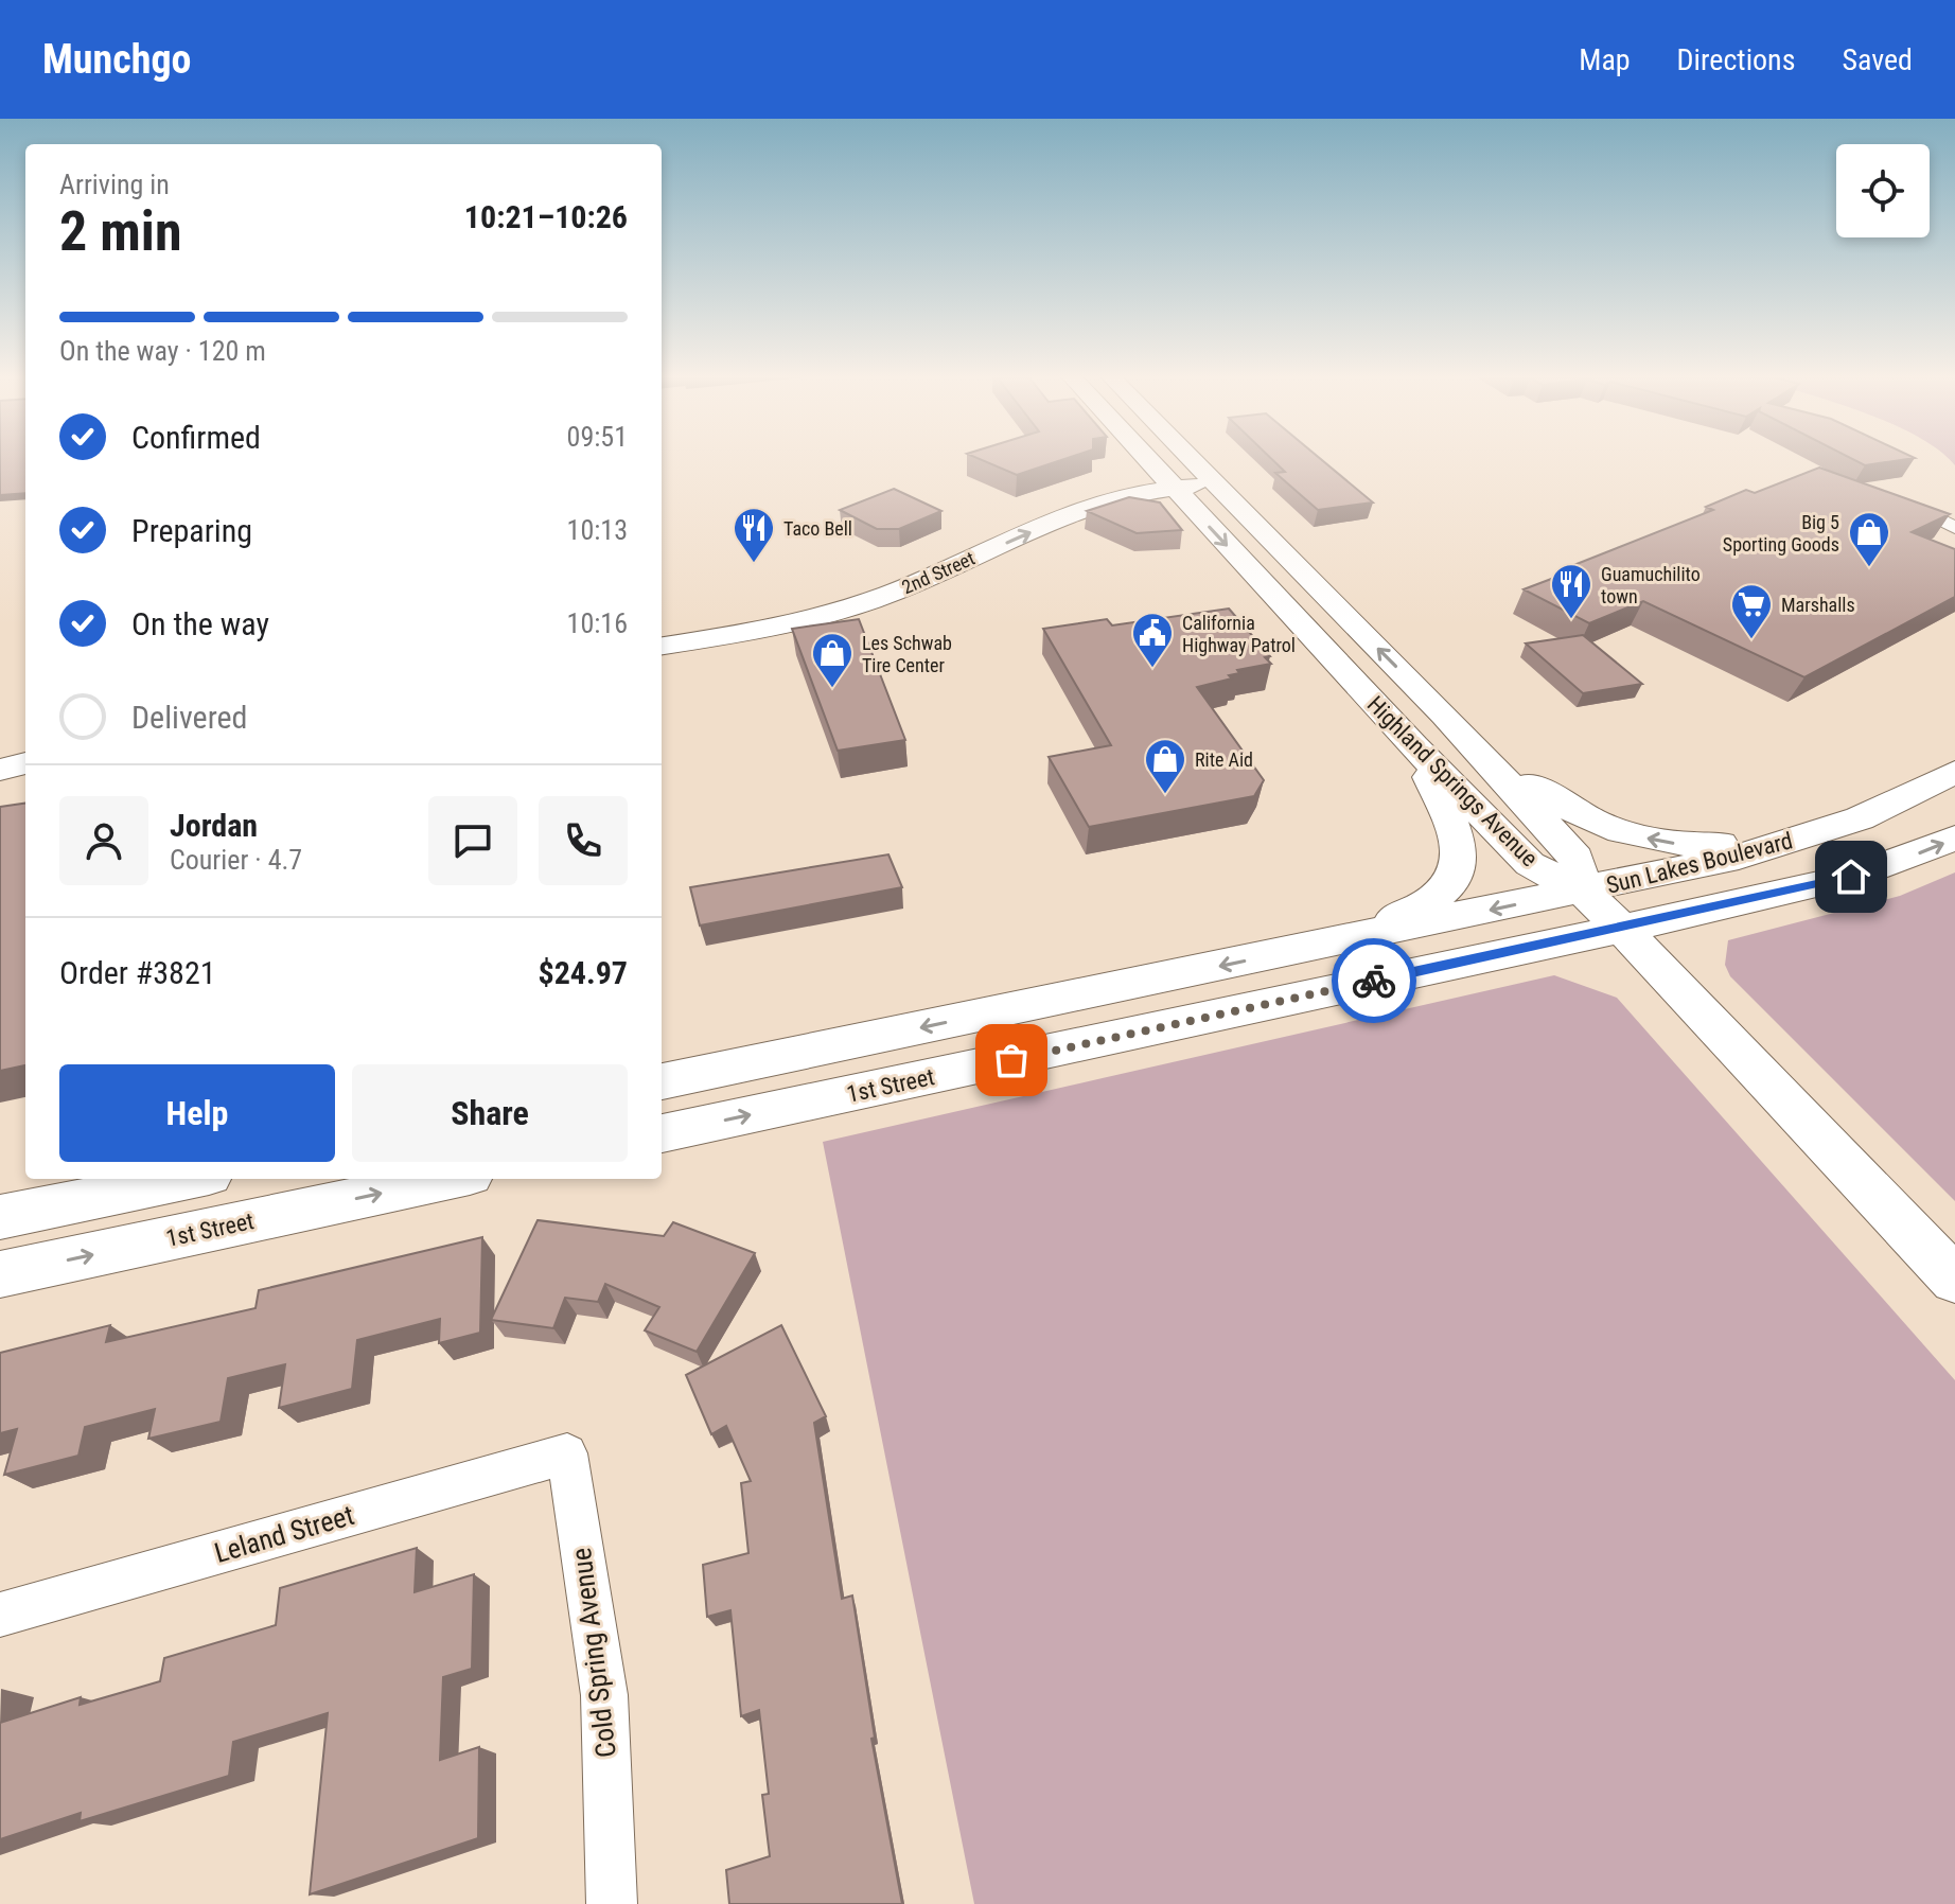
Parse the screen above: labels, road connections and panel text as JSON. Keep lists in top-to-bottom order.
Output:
{
  "streets": {
    "street": [
      "2nd Street",
      "Highland Springs Avenue",
      "Sun Lakes Boulevard",
      "1st Street",
      "Leland Street",
      "Cold Spring Avenue"
    ]
  },
  "crossings": [
    ["2nd Street", "Highland Springs Avenue"],
    ["Highland Springs Avenue", "Sun Lakes Boulevard"],
    ["Highland Springs Avenue", "1st Street"],
    ["Sun Lakes Boulevard", "1st Street"],
    ["Leland Street", "Cold Spring Avenue"]
  ],
  "places": {
    "restaurant": ["Taco Bell", "Guamuchilito town"],
    "shop": ["Big 5 Sporting Goods", "Les Schwab Tire Center", "Rite Aid"],
    "supermarket": ["Marshalls"],
    "public building": ["California Highway Patrol"]
  },
  "page": {
    "header": "Munchgo",
    "nav": ["Map", "Directions", "Saved"],
    "heading": ["2 min", "Arriving in", "10:21–10:26"],
    "panel": [
      "Jordan",
      "Courier · 4.7",
      "Order #3821",
      "$24.97"
    ],
    "bar": "On the way · 120 m",
    "list": [
      ["Confirmed", "09:51"],
      ["Preparing", "10:13"],
      ["On the way", "10:16"],
      "Delivered"
    ],
    "buttons": ["Help", "Share"]
  }
}
